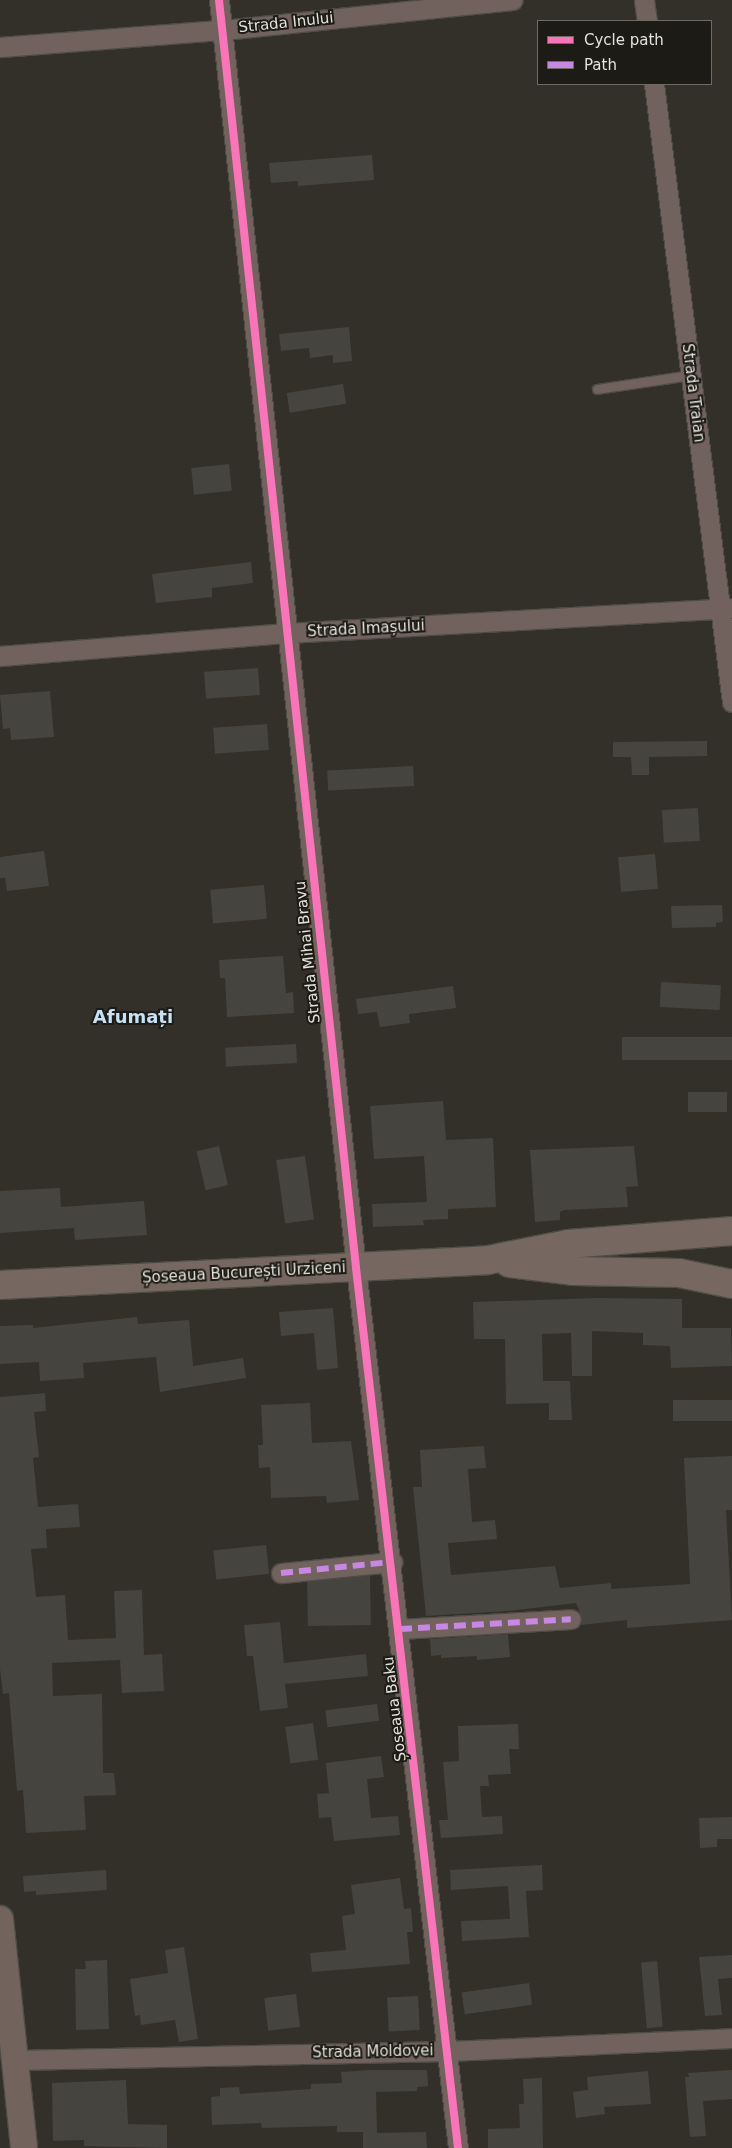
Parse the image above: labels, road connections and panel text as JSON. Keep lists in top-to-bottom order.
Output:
{
  "streets": {
    "highway": ["Șoseaua București Urziceni"],
    "street": [
      "Strada Inului",
      "Strada Traian",
      "Strada Imașului",
      "Strada Mihai Bravu",
      "Șoseaua Baku",
      "Strada Moldovei"
    ]
  },
  "crossings": [
    ["Strada Inului", "Strada Mihai Bravu"],
    ["Strada Traian", "Strada Imașului"],
    ["Strada Imașului", "Strada Mihai Bravu"],
    ["Strada Mihai Bravu", "Șoseaua București Urziceni"],
    ["Strada Mihai Bravu", "Șoseaua Baku"],
    ["Șoseaua București Urziceni", "Șoseaua Baku"],
    ["Șoseaua Baku", "Strada Moldovei"]
  ],
  "districts": ["Afumați"],
  "legend": ["Cycle path", "Path"]
}
